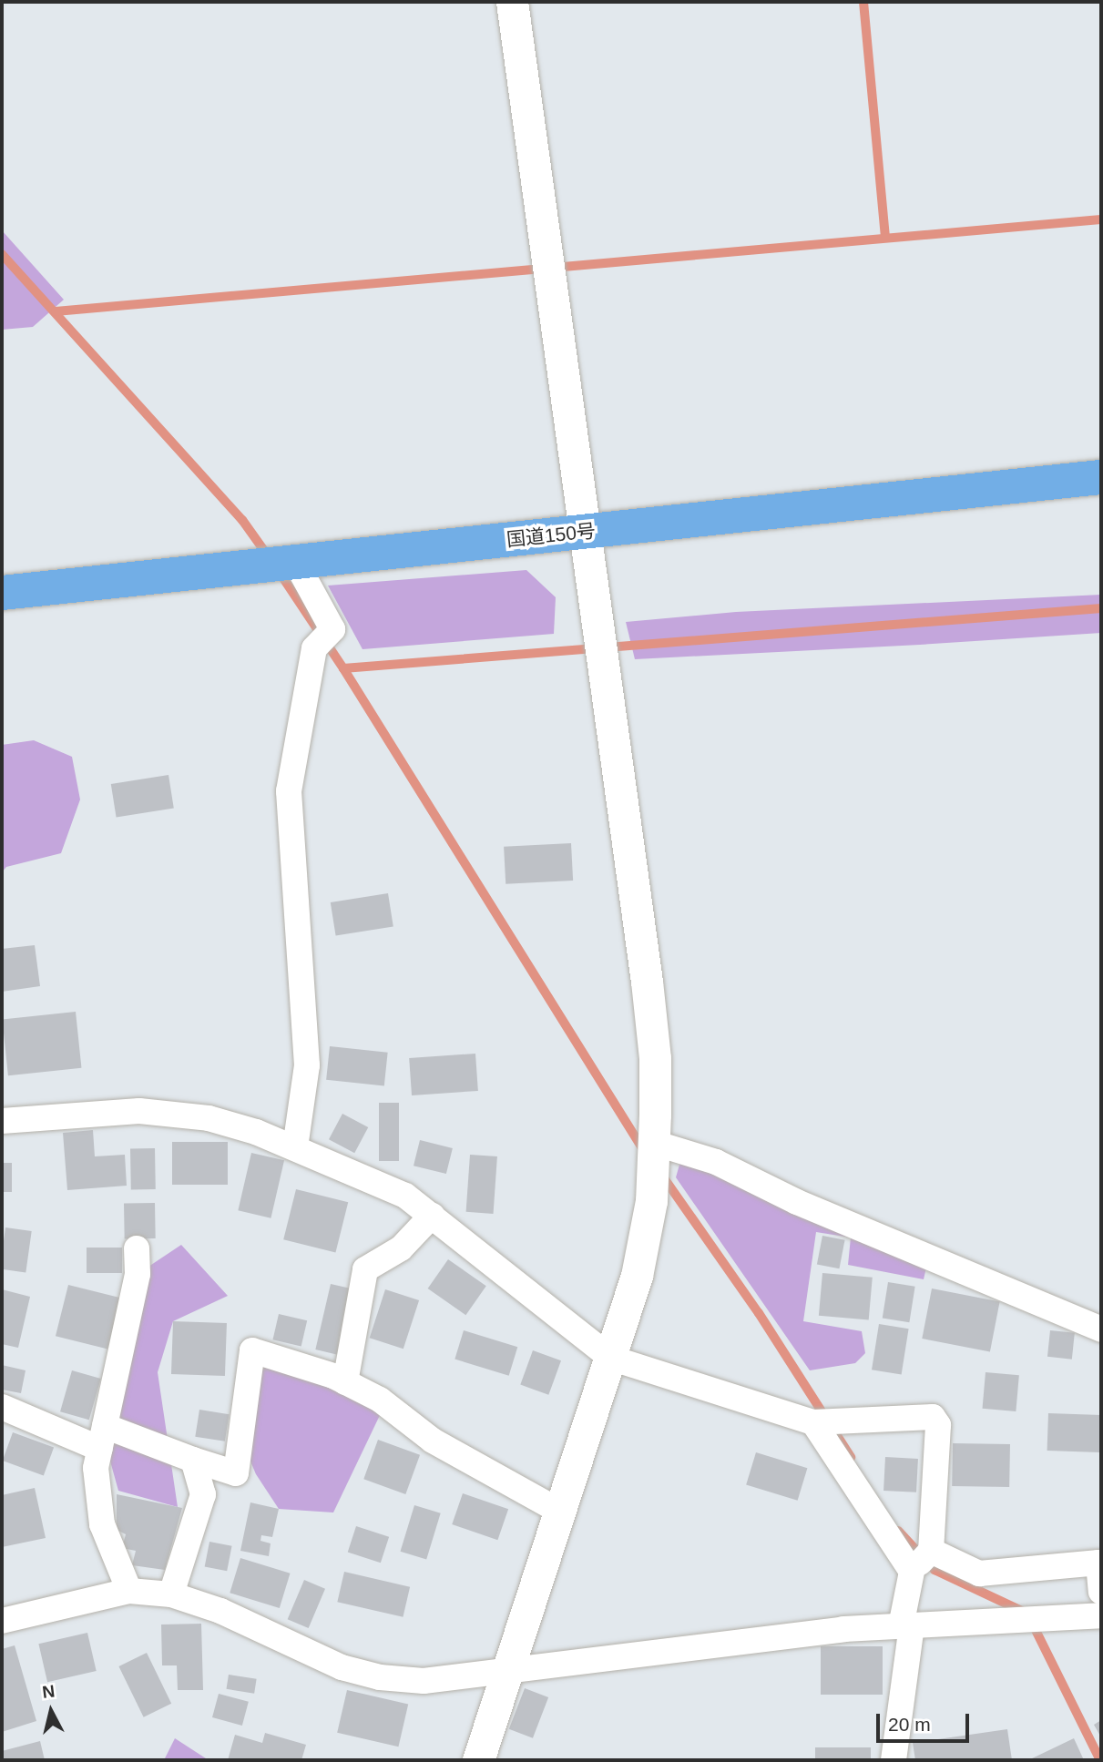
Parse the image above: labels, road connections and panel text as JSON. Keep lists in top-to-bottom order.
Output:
{
  "streets": {
    "highway": ["国道150号"]
  },
  "scale_bar": "20 m",
  "north": "top"
}
